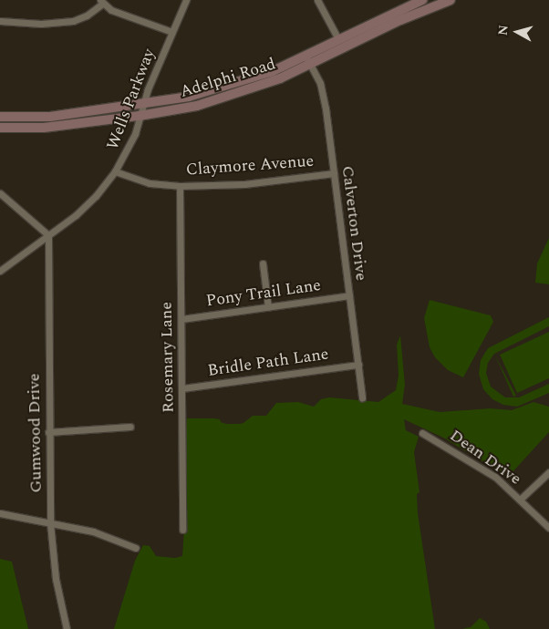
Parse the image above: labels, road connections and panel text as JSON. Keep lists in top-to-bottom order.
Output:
{
  "streets": {
    "main road": ["Adelphi Road"],
    "street": [
      "Wells Parkway",
      "Claymore Avenue",
      "Calverton Drive",
      "Pony Trail Lane",
      "Rosemary Lane",
      "Bridle Path Lane",
      "Gumwood Drive",
      "Dean Drive"
    ]
  },
  "crossings": [
    ["Adelphi Road", "Wells Parkway"],
    ["Adelphi Road", "Calverton Drive"],
    ["Wells Parkway", "Claymore Avenue"],
    ["Wells Parkway", "Gumwood Drive"],
    ["Claymore Avenue", "Calverton Drive"],
    ["Claymore Avenue", "Rosemary Lane"],
    ["Calverton Drive", "Pony Trail Lane"],
    ["Calverton Drive", "Bridle Path Lane"],
    ["Pony Trail Lane", "Rosemary Lane"],
    ["Rosemary Lane", "Bridle Path Lane"]
  ],
  "north": "left"
}
